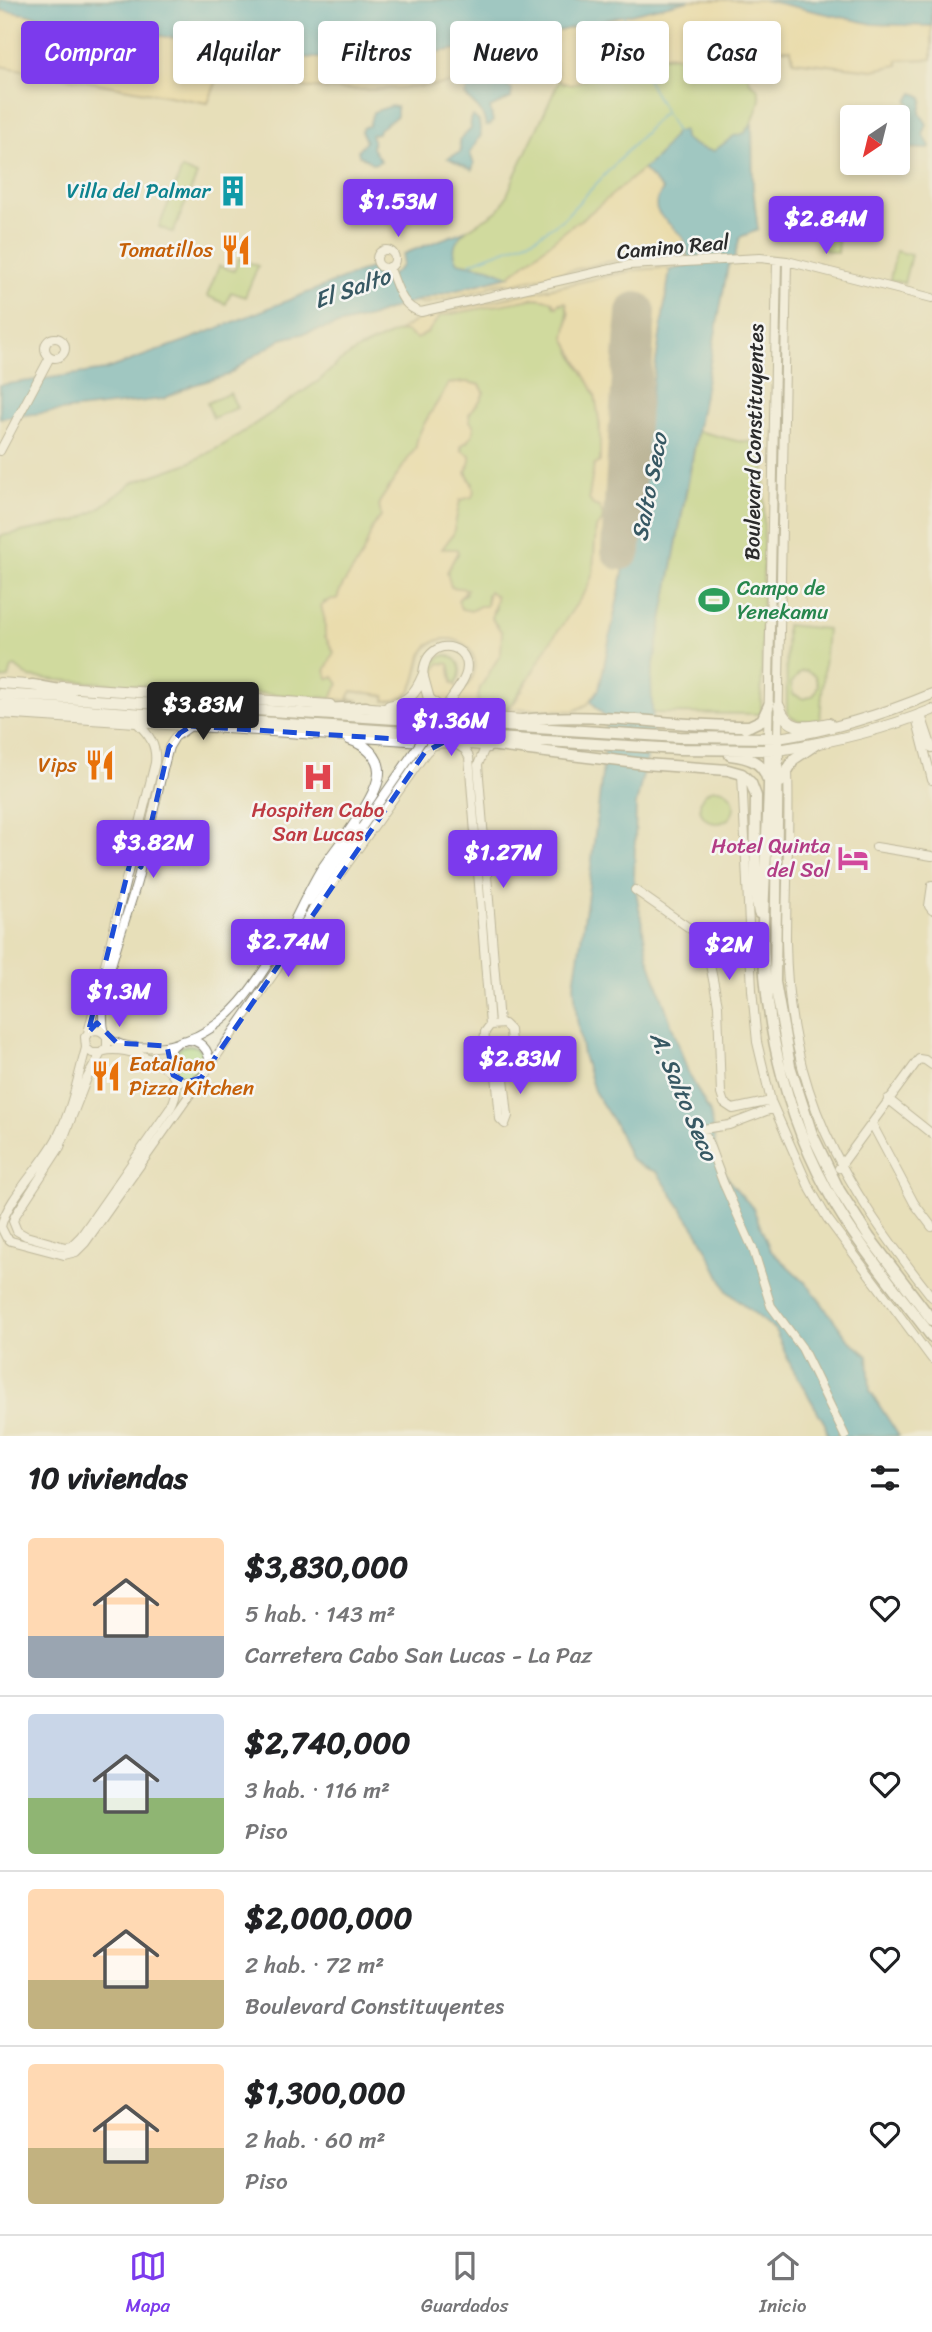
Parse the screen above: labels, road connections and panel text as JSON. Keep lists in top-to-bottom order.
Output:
{
  "streets": {
    "highway": ["Boulevard Constituyentes"],
    "street": ["Camino Real"]
  },
  "crossings": [
    ["Camino Real", "Boulevard Constituyentes"]
  ],
  "water": ["El Salto", "Salto Seco", "A. Salto Seco"],
  "places": {
    "building": ["Villa del Palmar"],
    "restaurant": ["Tomatillos", "Vips", "Eataliano Pizza Kitchen"],
    "sports": ["Campo de Yenekamu"],
    "hospital": ["Hospiten Cabo San Lucas"],
    "hotel": ["Hotel Quinta del Sol"]
  },
  "north": "bottom left",
  "page": {
    "chip": [
      "Comprar",
      "Alquilar",
      "Filtros",
      "Nuevo",
      "Piso",
      "Casa"
    ],
    "price": [
      "$1.53M",
      "$2.84M",
      "$3.83M",
      "$1.36M",
      "$3.82M",
      "$1.27M",
      "$2.74M",
      "$2M",
      "$1.3M",
      "$2.83M"
    ],
    "heading": "10 viviendas",
    "list": [
      {
        "name": "$3,830,000",
        "note": "5 hab. · 143 m² · Carretera Cabo San Lucas - La Paz"
      },
      {
        "name": "$2,740,000",
        "note": "3 hab. · 116 m² · Piso"
      },
      {
        "name": "$2,000,000",
        "note": "2 hab. · 72 m² · Boulevard Constituyentes"
      },
      {
        "name": "$1,300,000",
        "note": "2 hab. · 60 m² · Piso"
      }
    ],
    "tabs": ["Mapa", "Guardados", "Inicio"]
  }
}
